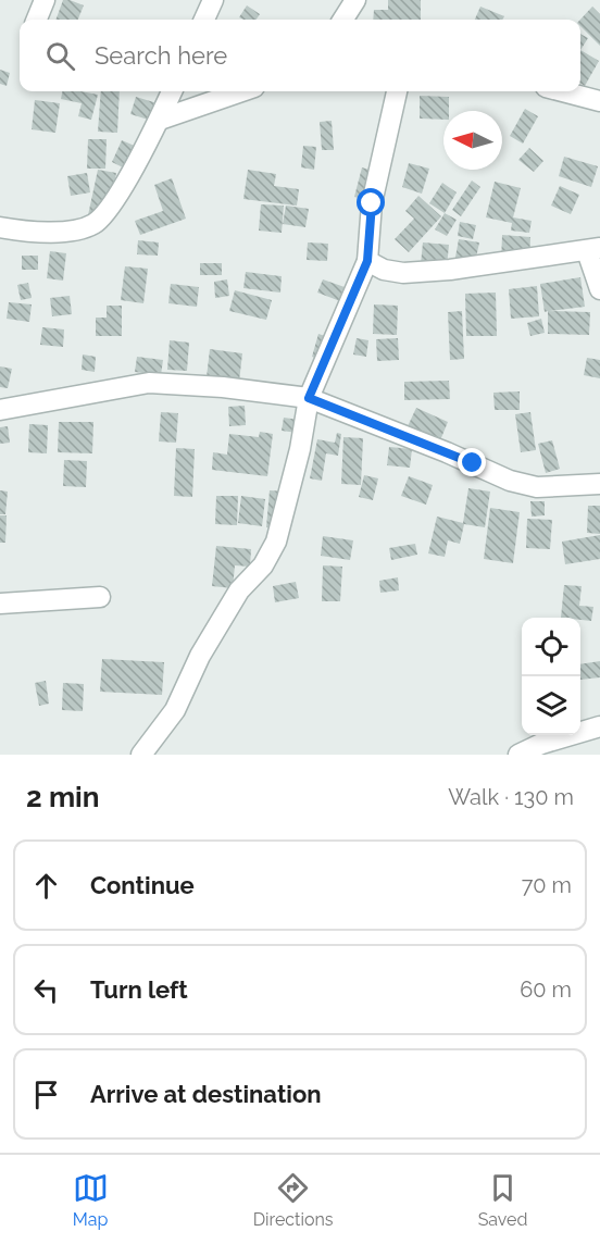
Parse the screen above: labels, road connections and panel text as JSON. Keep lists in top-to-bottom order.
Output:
{
  "north": "left",
  "page": {
    "search": "Search here",
    "heading": ["2 min", "Walk · 130 m"],
    "list": [
      ["Continue", "70 m"],
      ["Turn left", "60 m"],
      "Arrive at destination"
    ],
    "nav": ["Map", "Directions", "Saved"]
  }
}
